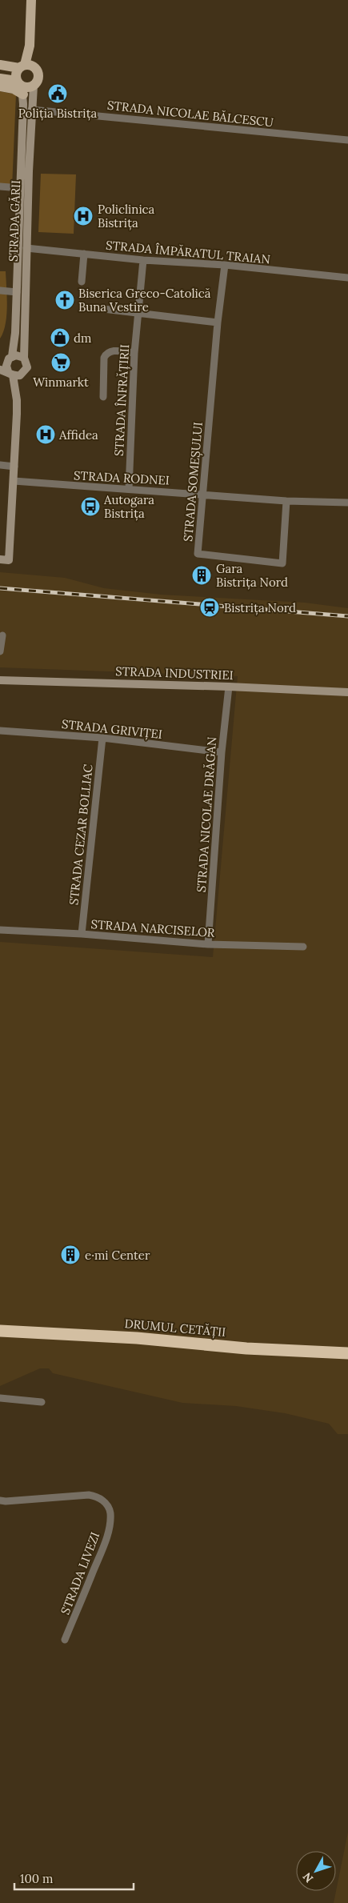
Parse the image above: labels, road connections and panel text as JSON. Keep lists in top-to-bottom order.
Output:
{
  "streets": {
    "highway": ["DRUMUL CETĂȚII"],
    "main road": ["STRADA GĂRII", "STRADA INDUSTRIEI"],
    "street": [
      "STRADA NICOLAE BĂLCESCU",
      "STRADA ÎMPĂRATUL TRAIAN",
      "STRADA ÎNFRĂȚIRII",
      "STRADA RODNEI",
      "STRADA SOMEȘULUI",
      "STRADA GRIVIȚEI",
      "STRADA NICOLAE DRĂGAN",
      "STRADA CEZAR BOLLIAC",
      "STRADA NARCISELOR",
      "STRADA LIVEZI"
    ]
  },
  "crossings": [
    ["STRADA NICOLAE BĂLCESCU", "STRADA GĂRII"],
    ["STRADA GĂRII", "STRADA ÎMPĂRATUL TRAIAN"],
    ["STRADA GĂRII", "STRADA RODNEI"],
    ["STRADA ÎMPĂRATUL TRAIAN", "STRADA ÎNFRĂȚIRII"],
    ["STRADA ÎMPĂRATUL TRAIAN", "STRADA SOMEȘULUI"],
    ["STRADA ÎNFRĂȚIRII", "STRADA RODNEI"],
    ["STRADA RODNEI", "STRADA SOMEȘULUI"],
    ["STRADA INDUSTRIEI", "STRADA NICOLAE DRĂGAN"],
    ["STRADA GRIVIȚEI", "STRADA NICOLAE DRĂGAN"],
    ["STRADA GRIVIȚEI", "STRADA CEZAR BOLLIAC"],
    ["STRADA NICOLAE DRĂGAN", "STRADA NARCISELOR"],
    ["STRADA CEZAR BOLLIAC", "STRADA NARCISELOR"]
  ],
  "places": {
    "public building": ["Poliția Bistrița"],
    "hospital": ["Policlinica Bistrița", "Affidea"],
    "church": ["Biserica Greco-Catolică Buna Vestire"],
    "shop": ["dm"],
    "supermarket": ["Winmarkt"],
    "bus stop": ["Autogara Bistrița"],
    "building": ["Gara Bistrița Nord", "e·mi Center"],
    "station": ["Bistrița Nord"]
  },
  "scale_bar": "100 m",
  "north": "bottom left"
}
